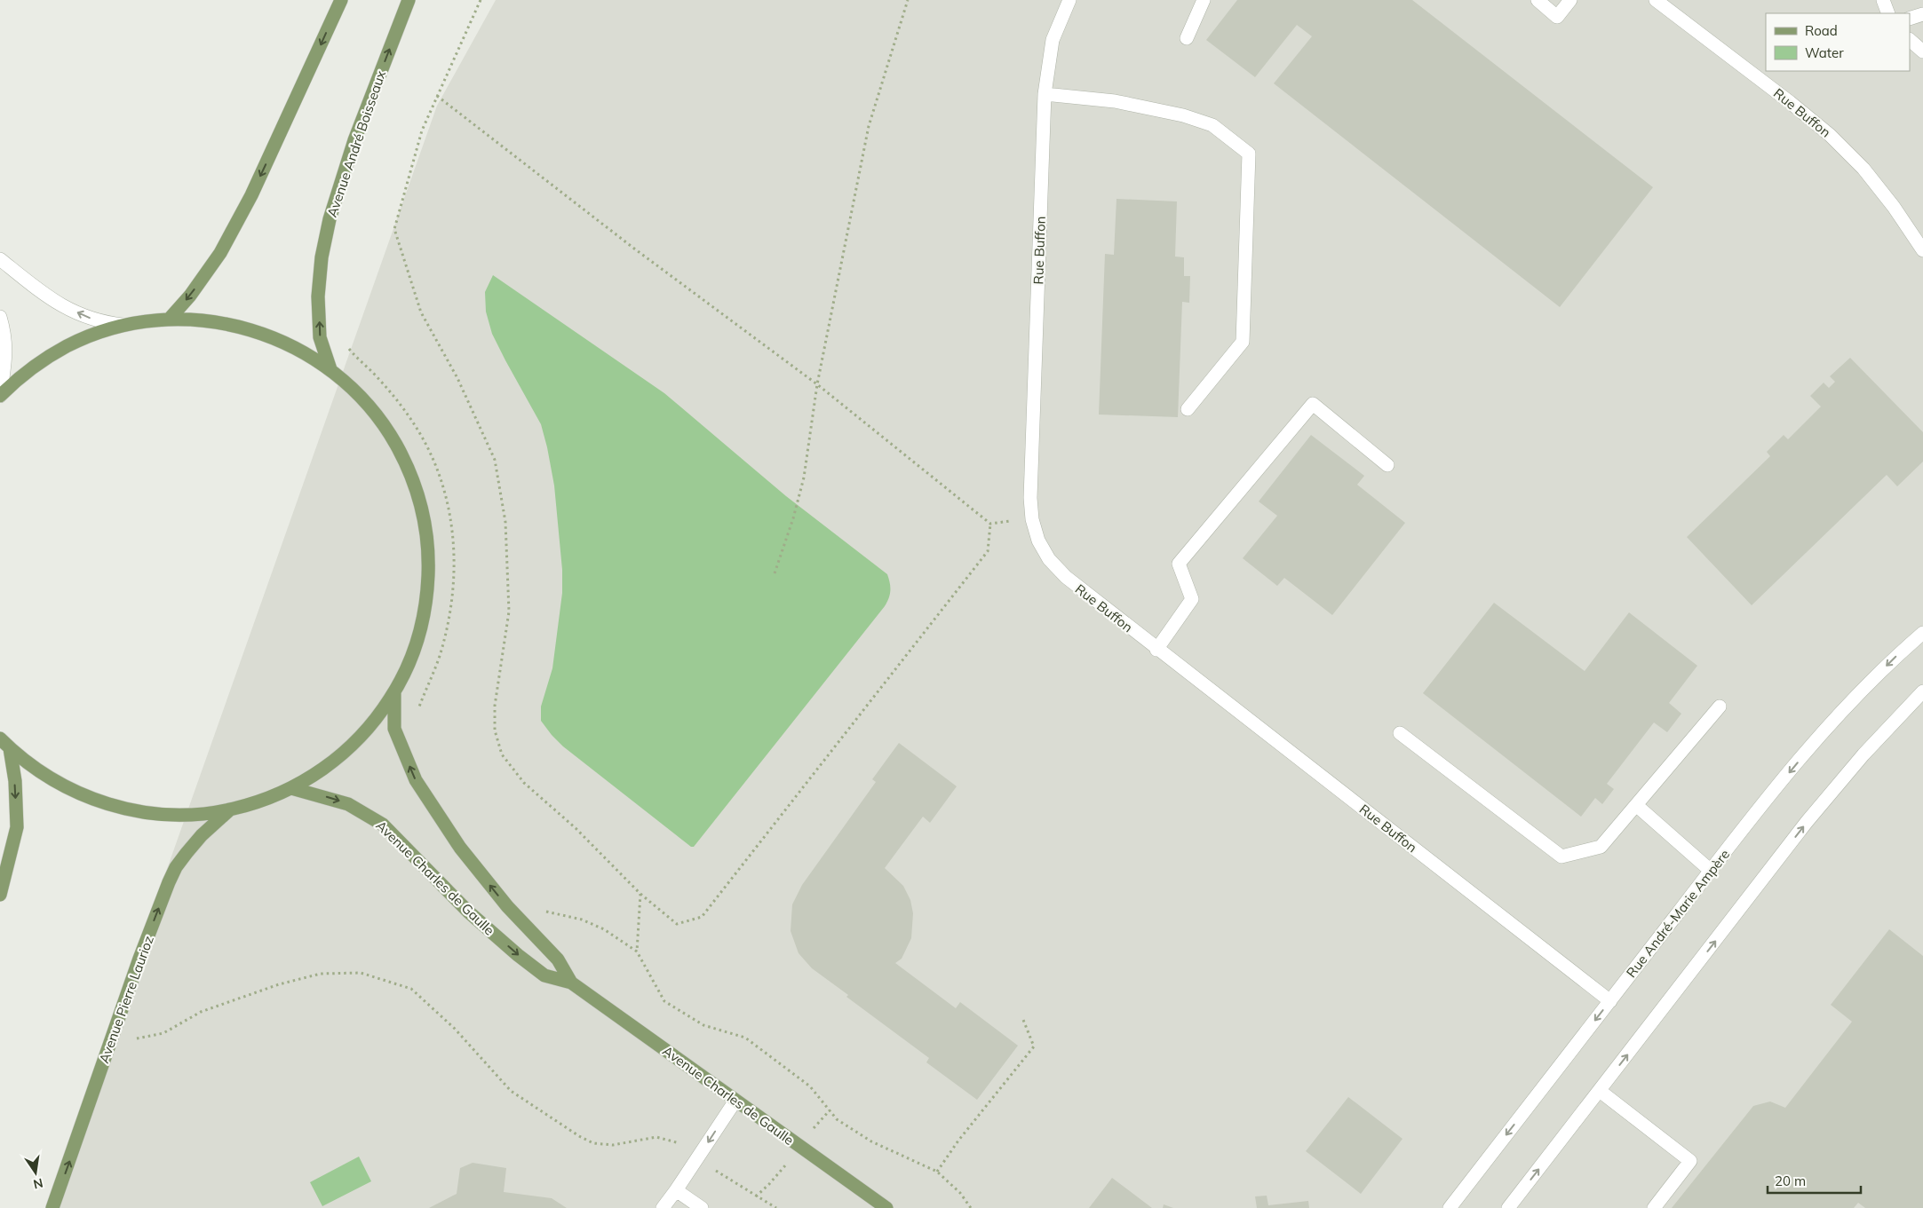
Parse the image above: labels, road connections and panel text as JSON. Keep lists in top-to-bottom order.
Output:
{
  "streets": {
    "main road": ["Avenue André Boisseaux", "Avenue Charles de Gaulle", "Avenue Pierre Laurioz"],
    "street": ["Rue Buffon", "Rue André-Marie Ampère"]
  },
  "crossings": [
    ["Rue Buffon", "Rue André-Marie Ampère"]
  ],
  "one_way": ["Avenue Pierre Laurioz"],
  "legend": ["Road", "Water"],
  "scale_bar": "20 m",
  "north": "bottom"
}
